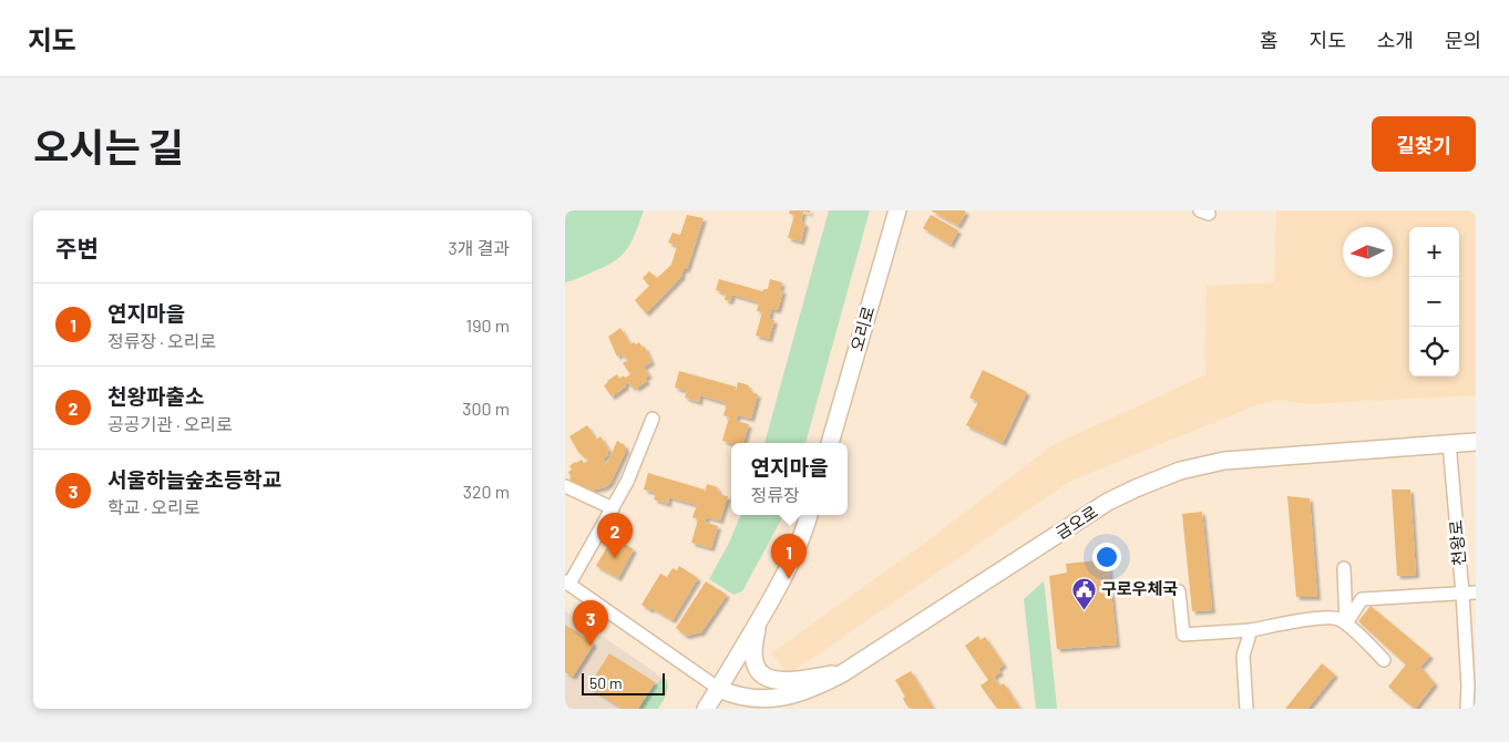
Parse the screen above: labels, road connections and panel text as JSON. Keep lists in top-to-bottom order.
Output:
{
  "streets": {
    "main road": ["오리로", "금오로"],
    "street": ["천왕로"]
  },
  "crossings": [
    ["금오로", "천왕로"]
  ],
  "places": {
    "public building": ["구로우체국"]
  },
  "scale_bar": "50 m",
  "north": "left",
  "page": {
    "header": "지도",
    "nav": [
      "홈",
      "지도",
      "소개",
      "문의"
    ],
    "title": "오시는 길",
    "buttons": "길찾기",
    "heading": ["주변", "3개 결과"],
    "map_buttons": ["+", "−"],
    "list": [
      {
        "mark": "1",
        "name": "연지마을",
        "note": "정류장 · 오리로",
        "value": "190 m"
      },
      {
        "mark": "2",
        "name": "천왕파출소",
        "note": "공공기관 · 오리로",
        "value": "300 m"
      },
      {
        "mark": "3",
        "name": "서울하늘숲초등학교",
        "note": "학교 · 오리로",
        "value": "320 m"
      }
    ],
    "popup": ["연지마을", "정류장"],
    "pins": ["2", "1", "3"],
    "scale": "50 m"
  }
}
